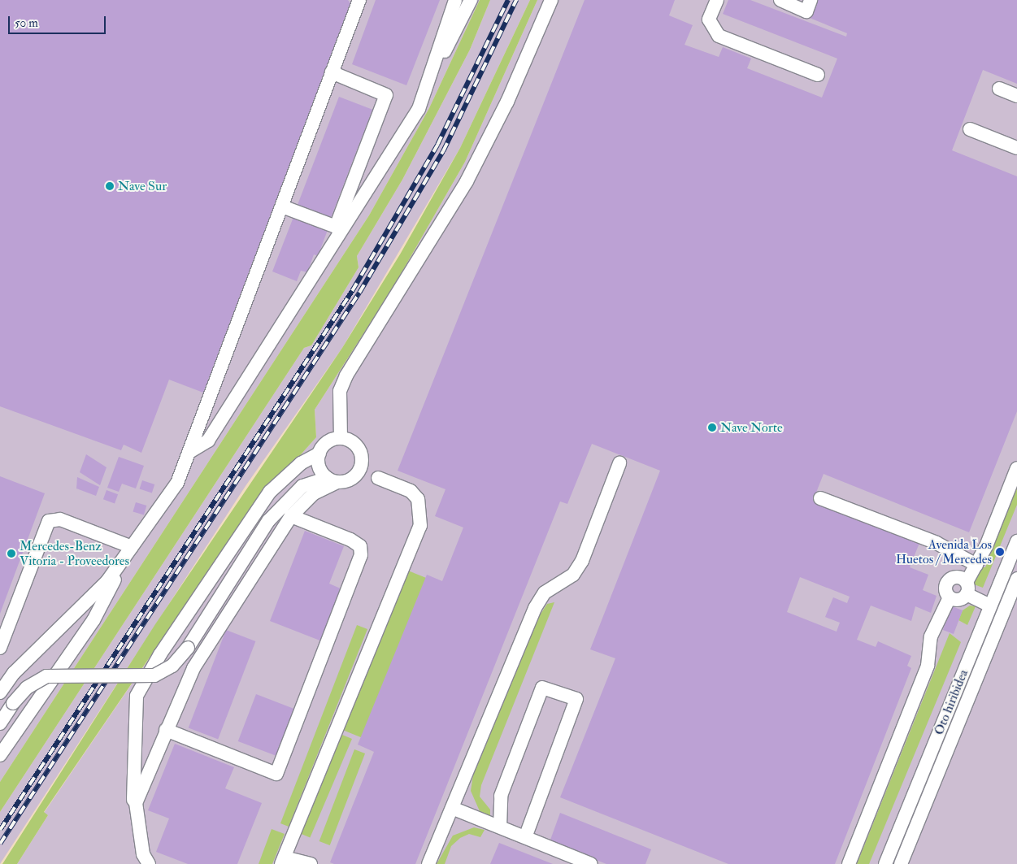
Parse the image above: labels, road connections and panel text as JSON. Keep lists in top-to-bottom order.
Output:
{
  "streets": {
    "street": ["Oto hiribidea"]
  },
  "places": [
    "Nave Sur",
    "Nave Norte",
    "Avenida Los Huetos / Mercedes",
    "Mercedes-Benz Vitoria - Proveedores"
  ],
  "scale_bar": "50 m"
}
